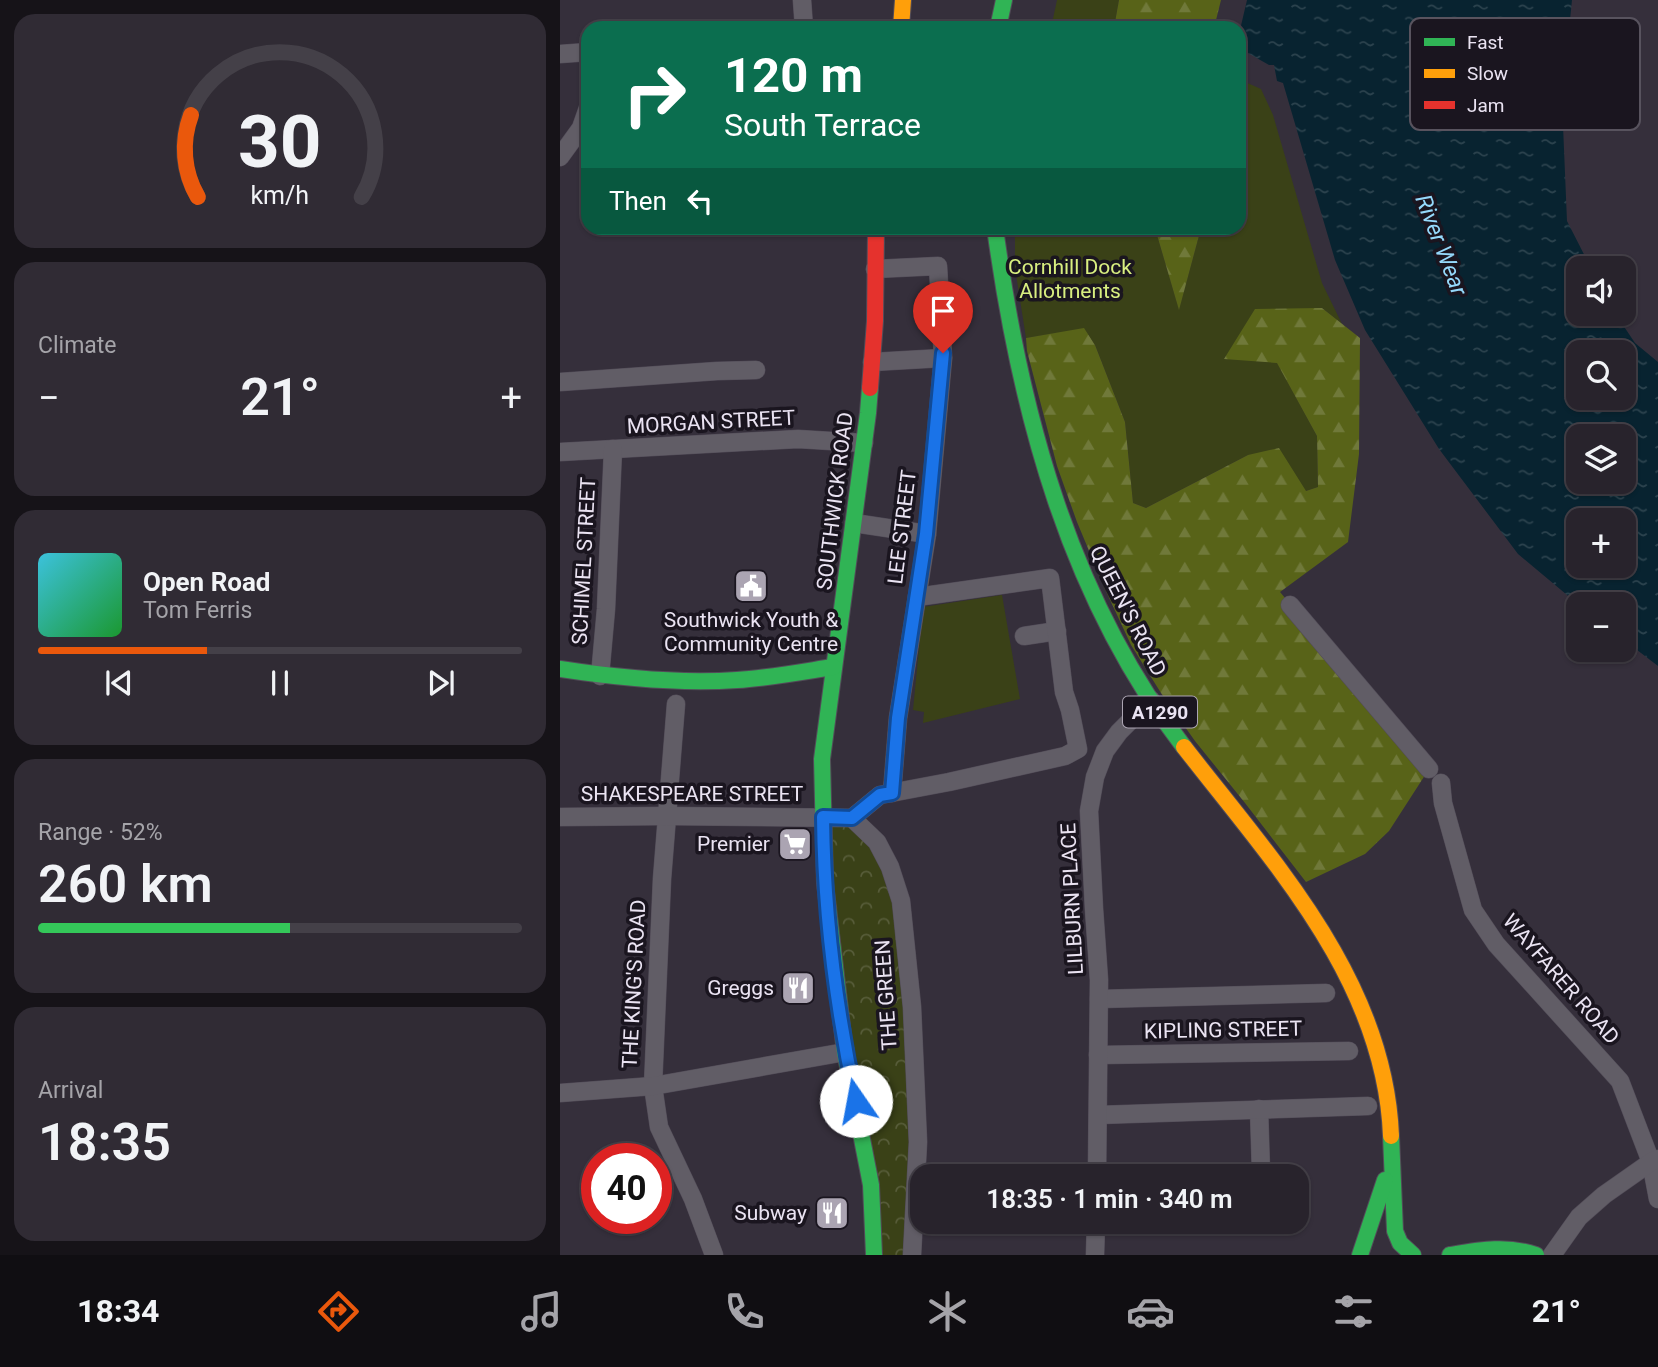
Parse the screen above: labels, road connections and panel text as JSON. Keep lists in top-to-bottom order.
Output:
{
  "streets": {
    "main road": ["SOUTHWICK ROAD", "QUEEN'S ROAD", "A1290"],
    "street": [
      "MORGAN STREET",
      "LEE STREET",
      "SCHIMEL STREET",
      "SHAKESPEARE STREET",
      "LILBURN PLACE",
      "WAYFARER ROAD",
      "THE KING'S ROAD",
      "THE GREEN",
      "KIPLING STREET"
    ]
  },
  "crossings": [
    ["MORGAN STREET", "SOUTHWICK ROAD"],
    ["MORGAN STREET", "SCHIMEL STREET"],
    ["SOUTHWICK ROAD", "LEE STREET"],
    ["SOUTHWICK ROAD", "SHAKESPEARE STREET"],
    ["QUEEN'S ROAD", "A1290"],
    ["QUEEN'S ROAD", "LILBURN PLACE"],
    ["SHAKESPEARE STREET", "THE KING'S ROAD"],
    ["LILBURN PLACE", "KIPLING STREET"]
  ],
  "water": ["River Wear"],
  "parks": ["Cornhill Dock Allotments"],
  "places": {
    "public building": ["Southwick Youth & Community Centre"],
    "supermarket": ["Premier"],
    "restaurant": ["Greggs", "Subway"]
  },
  "legend": ["Fast", "Slow", "Jam"],
  "page": {
    "turn": ["120 m", "South Terrace"],
    "then": "Then",
    "map_buttons": ["+", "−"],
    "tile": [
      "Climate",
      ["Range · 52%", "260 km"],
      ["Arrival", "18:35"]
    ],
    "heat": ["−", "21°", "+"],
    "song": ["Open Road", "Tom Ferris"],
    "limit": "40",
    "trip": "18:35 · 1 min · 340 m",
    "tabs": ["18:34", "21°"],
    "gauge": ["30", "km/h"]
  }
}
